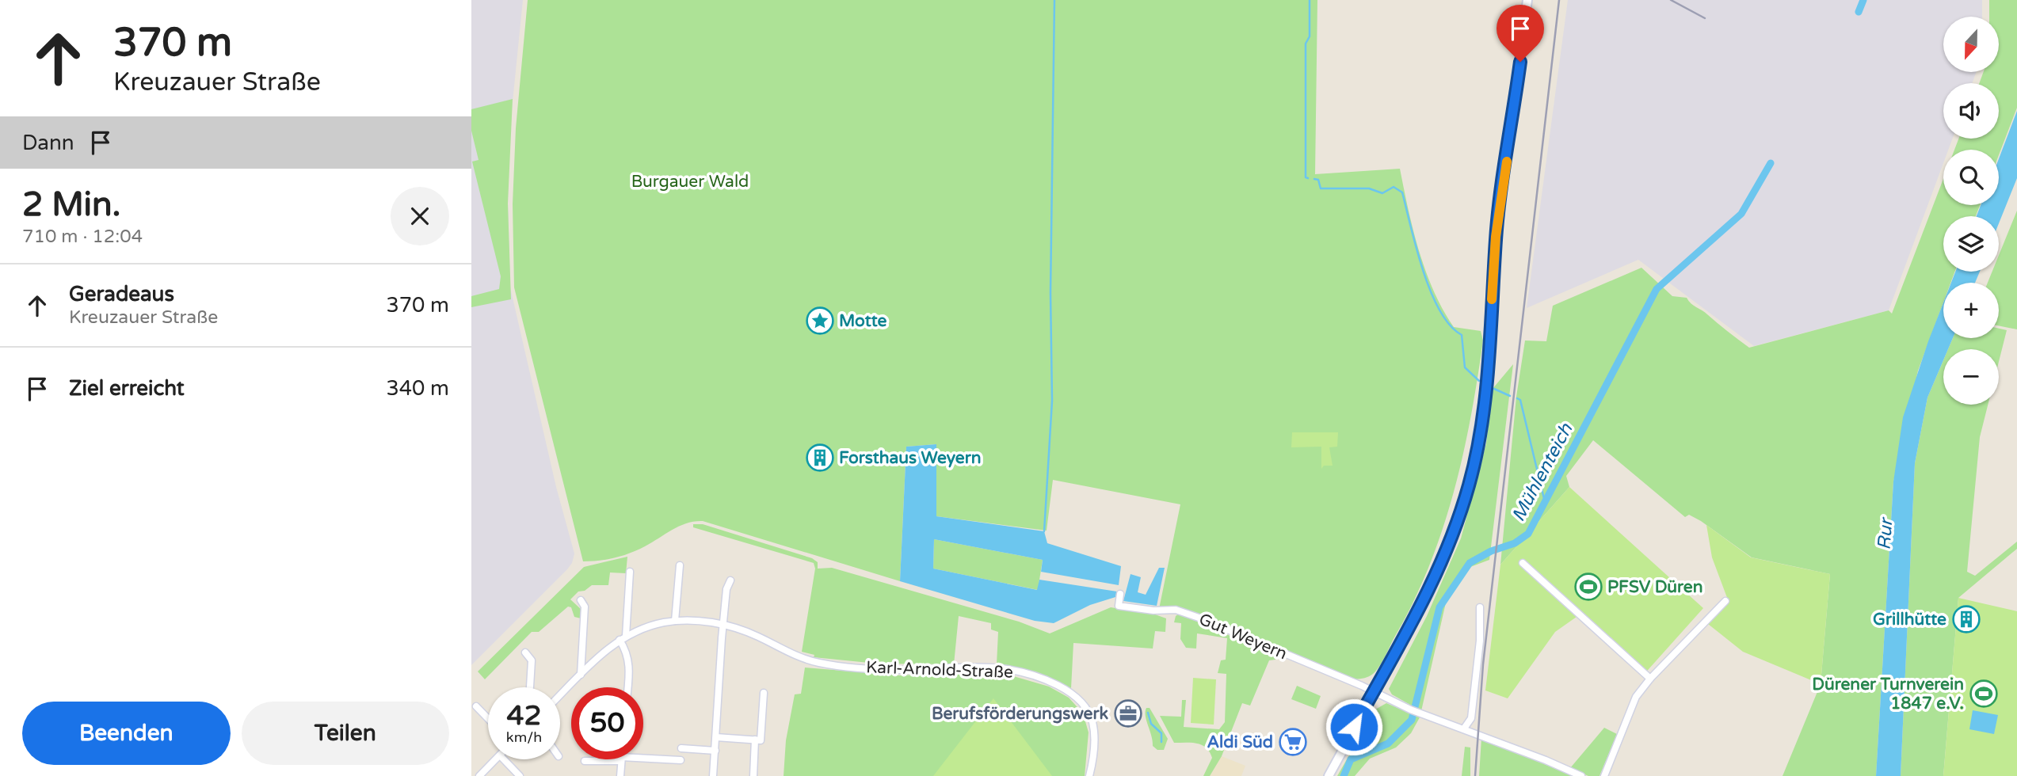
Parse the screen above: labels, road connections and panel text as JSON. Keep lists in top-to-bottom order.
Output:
{
  "streets": {
    "street": ["Gut Weyern", "Karl-Arnold-Straße"]
  },
  "water": ["Mühlenteich", "Rur"],
  "parks": ["Burgauer Wald"],
  "places": {
    "place": ["Motte"],
    "building": ["Forsthaus Weyern", "Grillhütte"],
    "sports": ["PFSV Düren", "Dürener Turnverein 1847 e.V."],
    "office": ["Berufsförderungswerk"],
    "supermarket": ["Aldi Süd"]
  },
  "north": "bottom",
  "page": {
    "turn": ["370 m", "Kreuzauer Straße"],
    "map_buttons": ["+", "−"],
    "then": "Dann",
    "heading": ["2 Min.", "710 m · 12:04"],
    "list": [
      {
        "name": "Geradeaus",
        "note": "Kreuzauer Straße",
        "value": "370 m"
      },
      {
        "name": "Ziel erreicht",
        "value": "340 m"
      }
    ],
    "speed": "42 km/h",
    "limit": "50",
    "buttons": ["Beenden", "Teilen"]
  }
}
